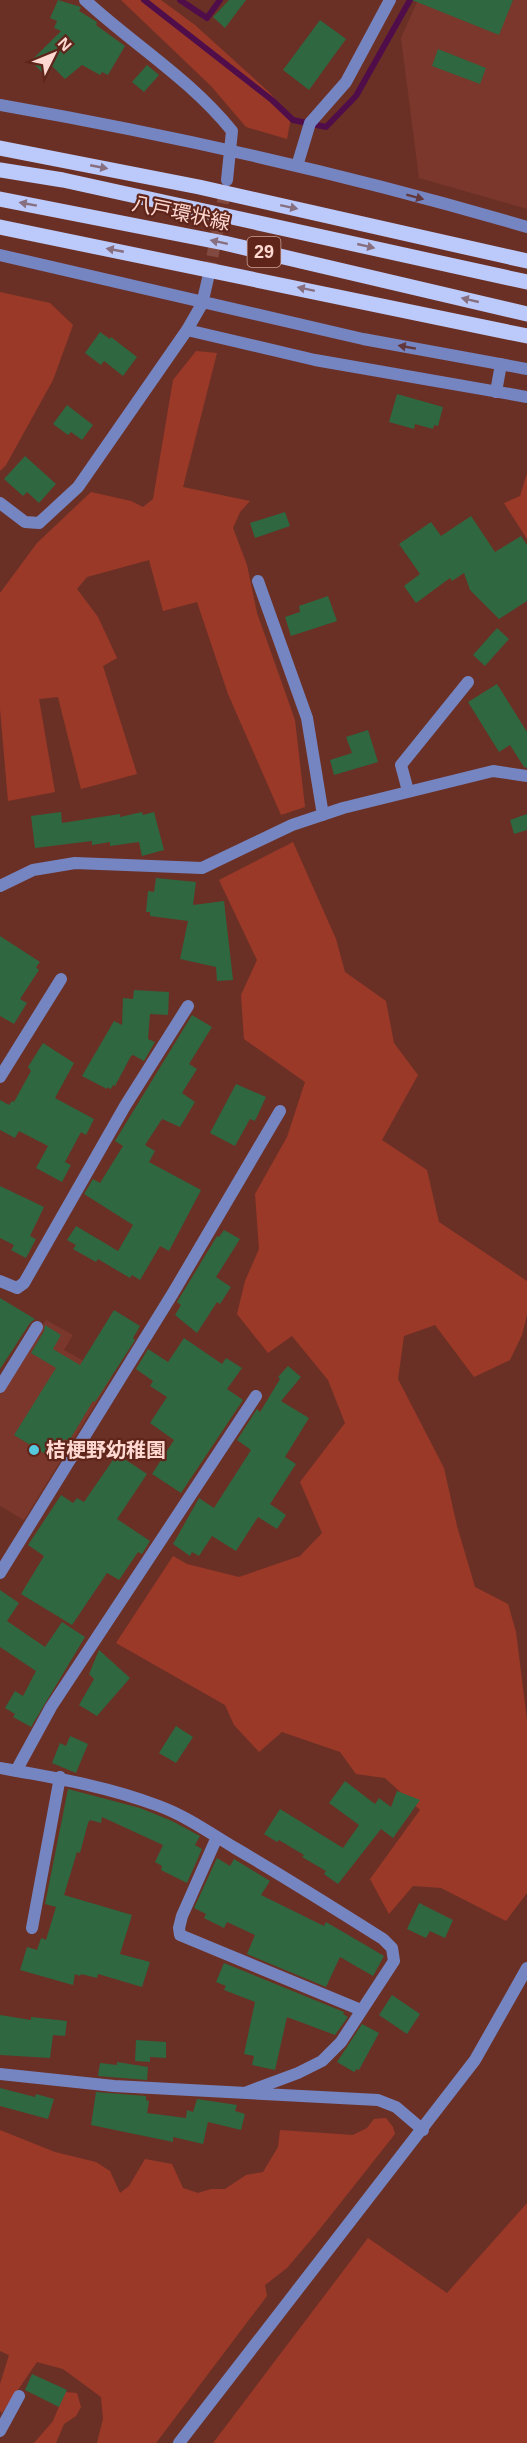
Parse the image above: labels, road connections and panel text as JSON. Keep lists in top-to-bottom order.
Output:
{
  "streets": {
    "main road": ["八戸環状線", "29"]
  },
  "places": ["桔梗野幼稚園"],
  "north": "top right"
}
